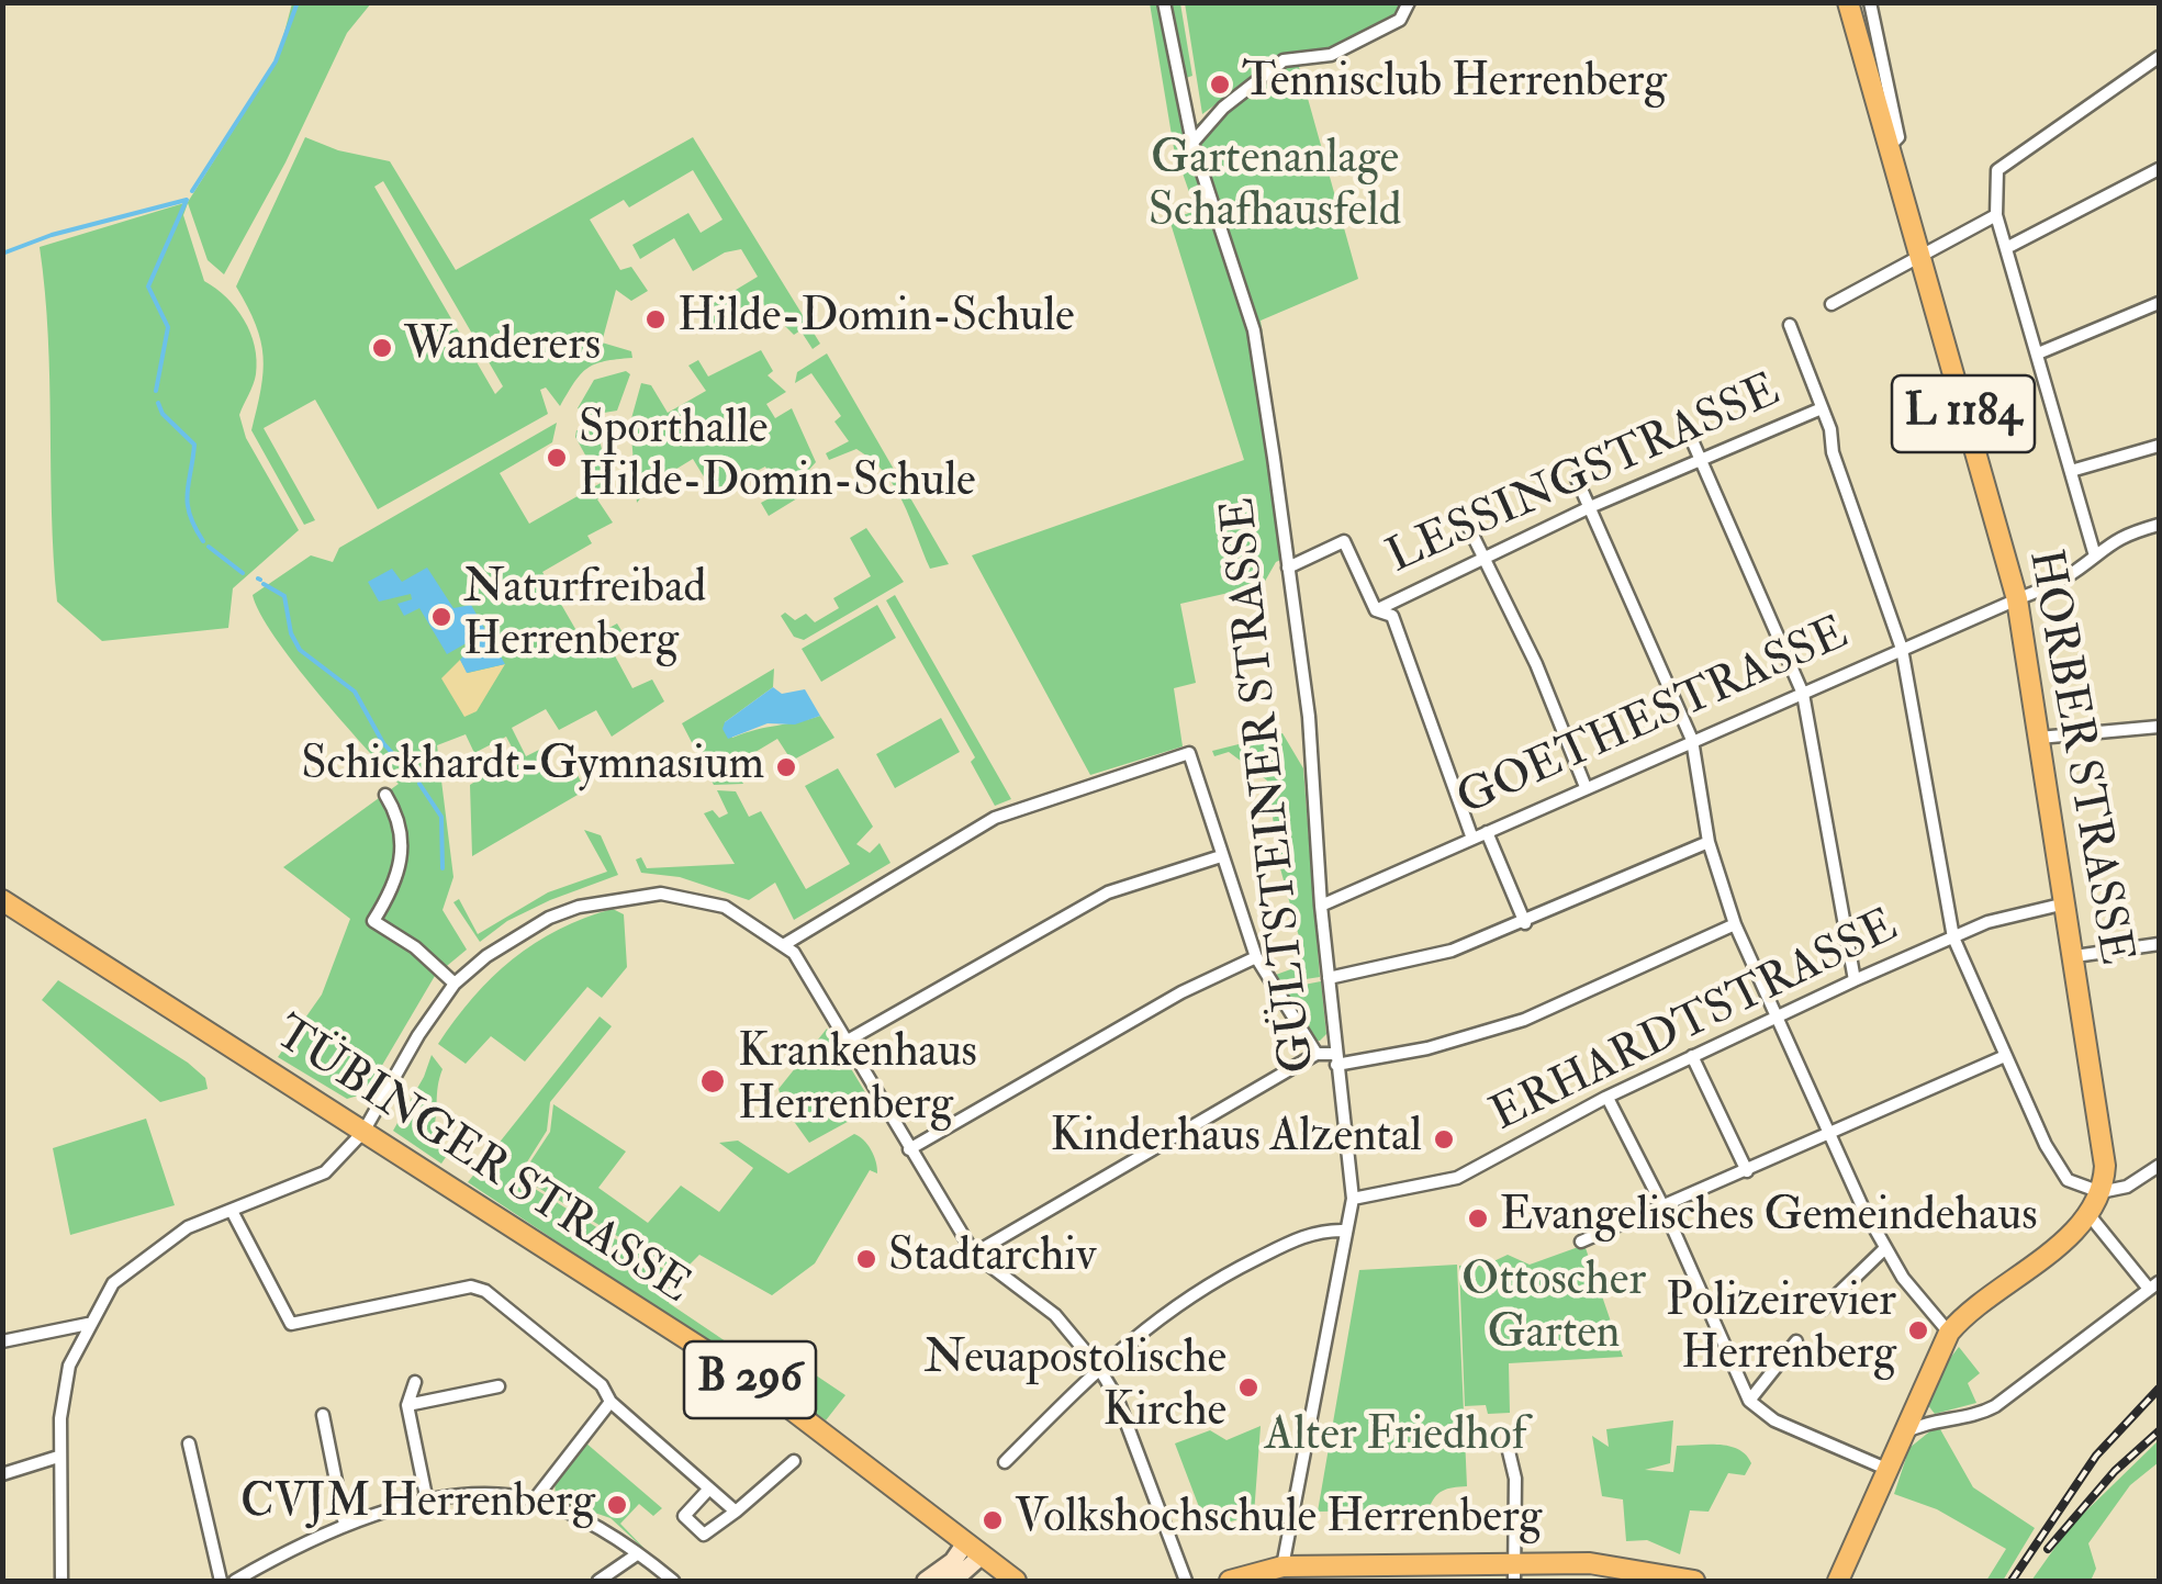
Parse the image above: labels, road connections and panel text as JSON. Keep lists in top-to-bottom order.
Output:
{
  "streets": {
    "main road": [
      "L 1184",
      "HORBER STRASSE",
      "TÜBINGER STRASSE",
      "B 296"
    ],
    "street": [
      "LESSINGSTRASSE",
      "GOETHESTRASSE",
      "GÜLTSTEINER STRASSE",
      "ERHARDTSTRASSE"
    ]
  },
  "crossings": [
    ["GOETHESTRASSE", "HORBER STRASSE"],
    ["GOETHESTRASSE", "GÜLTSTEINER STRASSE"],
    ["HORBER STRASSE", "ERHARDTSTRASSE"],
    ["GÜLTSTEINER STRASSE", "ERHARDTSTRASSE"]
  ],
  "parks": ["Gartenanlage Schafhausfeld", "Ottoscher Garten", "Alter Friedhof"],
  "places": [
    "Tennisclub Herrenberg",
    "Hilde-Domin-Schule",
    "Wanderers",
    "Sporthalle Hilde-Domin-Schule",
    "Naturfreibad Herrenberg",
    "Schickhardt-Gymnasium",
    "Krankenhaus Herrenberg",
    "Kinderhaus Alzental",
    "Evangelisches Gemeindehaus",
    "Stadtarchiv",
    "Polizeirevier Herrenberg",
    "Neuapostolische Kirche",
    "CVJM Herrenberg",
    "Volkshochschule Herrenberg"
  ]
}
